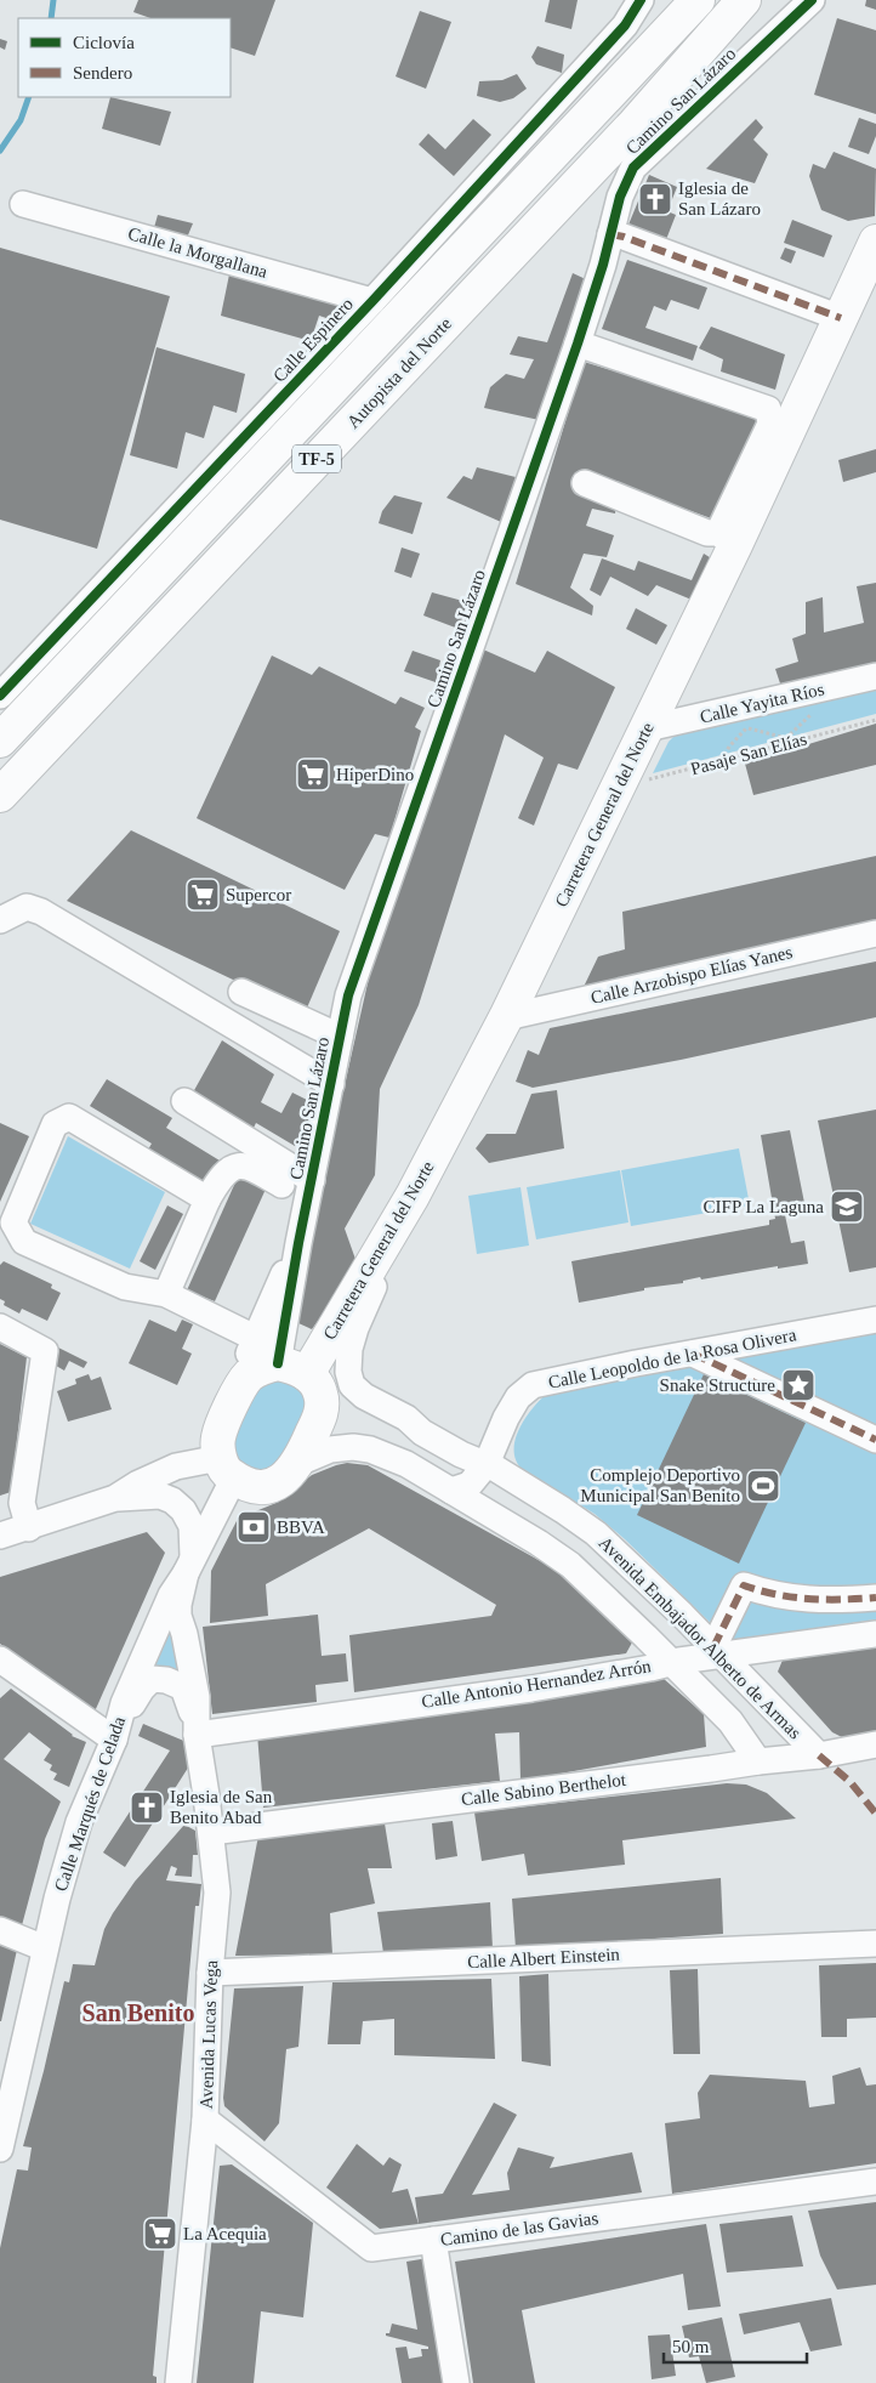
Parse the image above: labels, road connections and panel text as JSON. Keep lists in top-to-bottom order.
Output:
{
  "streets": {
    "main road": ["Autopista del Norte", "TF-5", "Carretera General del Norte"],
    "street": [
      "Camino San Lázaro",
      "Calle la Morgallana",
      "Calle Espinero",
      "Calle Yayita Ríos",
      "Calle Arzobispo Elías Yanes",
      "Calle Leopoldo de la Rosa Olivera",
      "Avenida Embajador Alberto de Armas",
      "Calle Antonio Hernandez Arrón",
      "Calle Sabino Berthelot",
      "Calle Marqués de Celada",
      "Calle Albert Einstein",
      "Avenida Lucas Vega",
      "Camino de las Gavias"
    ],
    "path": ["Pasaje San Elías"]
  },
  "crossings": [
    ["Camino San Lázaro", "Carretera General del Norte"],
    ["Camino San Lázaro", "Avenida Embajador Alberto de Armas"],
    ["Camino San Lázaro", "Calle Marqués de Celada"],
    ["Calle la Morgallana", "Calle Espinero"],
    ["Calle Yayita Ríos", "Carretera General del Norte"],
    ["Pasaje San Elías", "Carretera General del Norte"],
    ["Carretera General del Norte", "Calle Arzobispo Elías Yanes"],
    ["Carretera General del Norte", "Avenida Embajador Alberto de Armas"],
    ["Carretera General del Norte", "Calle Marqués de Celada"],
    ["Calle Leopoldo de la Rosa Olivera", "Avenida Embajador Alberto de Armas"],
    ["Avenida Embajador Alberto de Armas", "Calle Antonio Hernandez Arrón"],
    ["Avenida Embajador Alberto de Armas", "Calle Sabino Berthelot"],
    ["Avenida Embajador Alberto de Armas", "Calle Marqués de Celada"],
    ["Calle Antonio Hernandez Arrón", "Avenida Lucas Vega"],
    ["Calle Sabino Berthelot", "Avenida Lucas Vega"],
    ["Calle Marqués de Celada", "Avenida Lucas Vega"],
    ["Calle Albert Einstein", "Avenida Lucas Vega"],
    ["Avenida Lucas Vega", "Camino de las Gavias"]
  ],
  "districts": ["San Benito"],
  "places": {
    "church": ["Iglesia de San Lázaro", "Iglesia de San Benito Abad"],
    "supermarket": ["HiperDino", "Supercor", "La Acequia"],
    "school or university": ["CIFP La Laguna"],
    "place": ["Snake Structure"],
    "sports": ["Complejo Deportivo Municipal San Benito"],
    "bank": ["BBVA"]
  },
  "legend": ["Ciclovía", "Sendero"],
  "scale_bar": "50 m"
}
